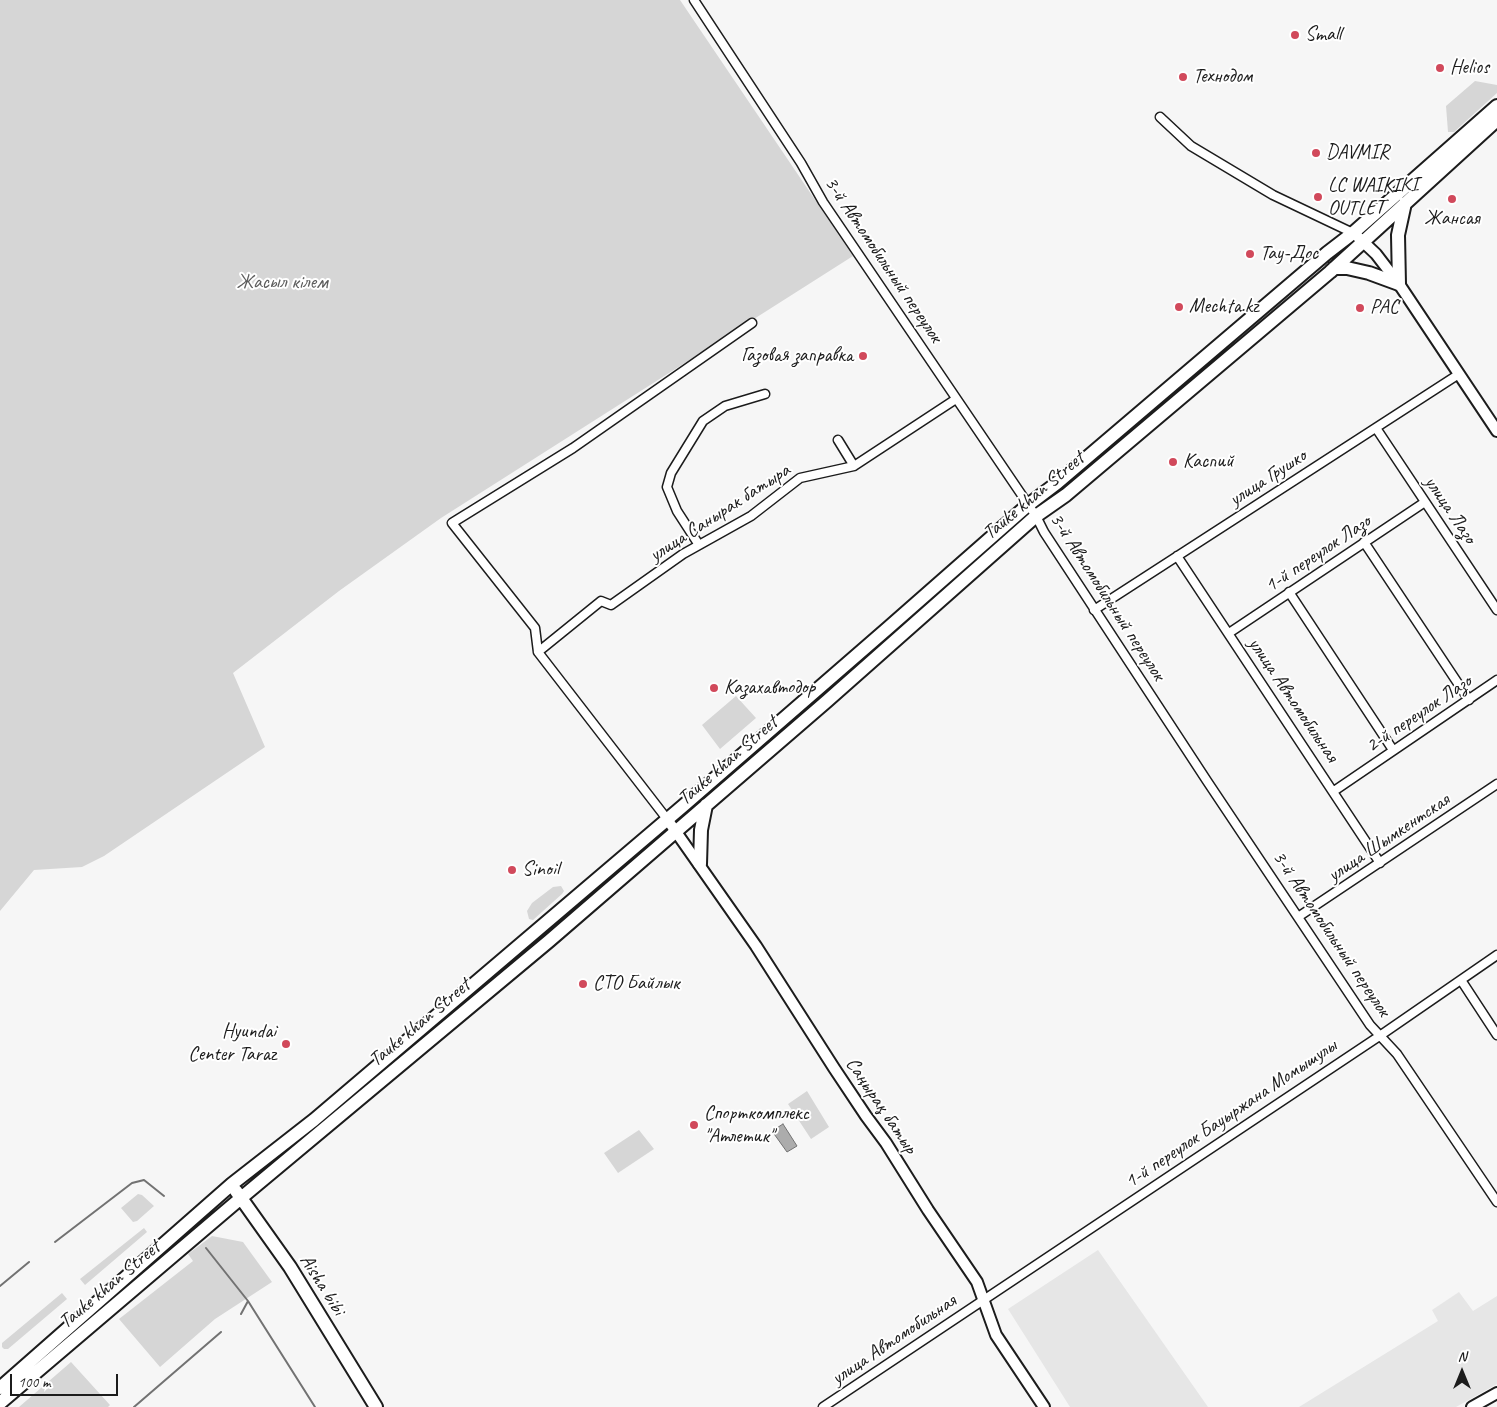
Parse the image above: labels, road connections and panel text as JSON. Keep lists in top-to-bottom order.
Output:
{
  "streets": {
    "main road": ["Tauke khan Street", "Aisha bibi"],
    "street": [
      "3-й Автомобильный переулок",
      "улица Грушко",
      "улица Лазо",
      "улица Санырак батыра",
      "1-й переулок Лазо",
      "улица Автомобильная",
      "2-й переулок Лазо",
      "улица Шымкентская",
      "Саңырақ батыр",
      "1-й переулок Бауыржана Момышулы"
    ]
  },
  "crossings": [
    ["3-й Автомобильный переулок", "улица Грушко"],
    ["3-й Автомобильный переулок", "Tauke khan Street"],
    ["3-й Автомобильный переулок", "улица Санырак батыра"],
    ["3-й Автомобильный переулок", "улица Шымкентская"],
    ["3-й Автомобильный переулок", "1-й переулок Бауыржана Момышулы"],
    ["улица Грушко", "улица Лазо"],
    ["улица Грушко", "улица Автомобильная"],
    ["Tauke khan Street", "Саңырақ батыр"],
    ["Tauke khan Street", "Aisha bibi"],
    ["улица Лазо", "1-й переулок Лазо"],
    ["1-й переулок Лазо", "улица Автомобильная"],
    ["улица Автомобильная", "2-й переулок Лазо"],
    ["улица Автомобильная", "улица Шымкентская"],
    ["улица Автомобильная", "Саңырақ батыр"],
    ["улица Автомобильная", "1-й переулок Бауыржана Момышулы"],
    ["Саңырақ батыр", "1-й переулок Бауыржана Момышулы"]
  ],
  "parks": ["Жасыл кілем"],
  "places": [
    "Small",
    "Helios",
    "Технодом",
    "DAVMIR",
    "LC WAIKIKI OUTLET",
    "Жансая",
    "Тау-Дос",
    "Mechta.kz",
    "РАС",
    "Газовая заправка",
    "Каспий",
    "Казахавтодор",
    "Sinoil",
    "СТО Байлык",
    "Hyundai Center Taraz",
    "Спорткомплекс \"Атлетик\""
  ],
  "scale_bar": "100 m",
  "north": "top"
}
